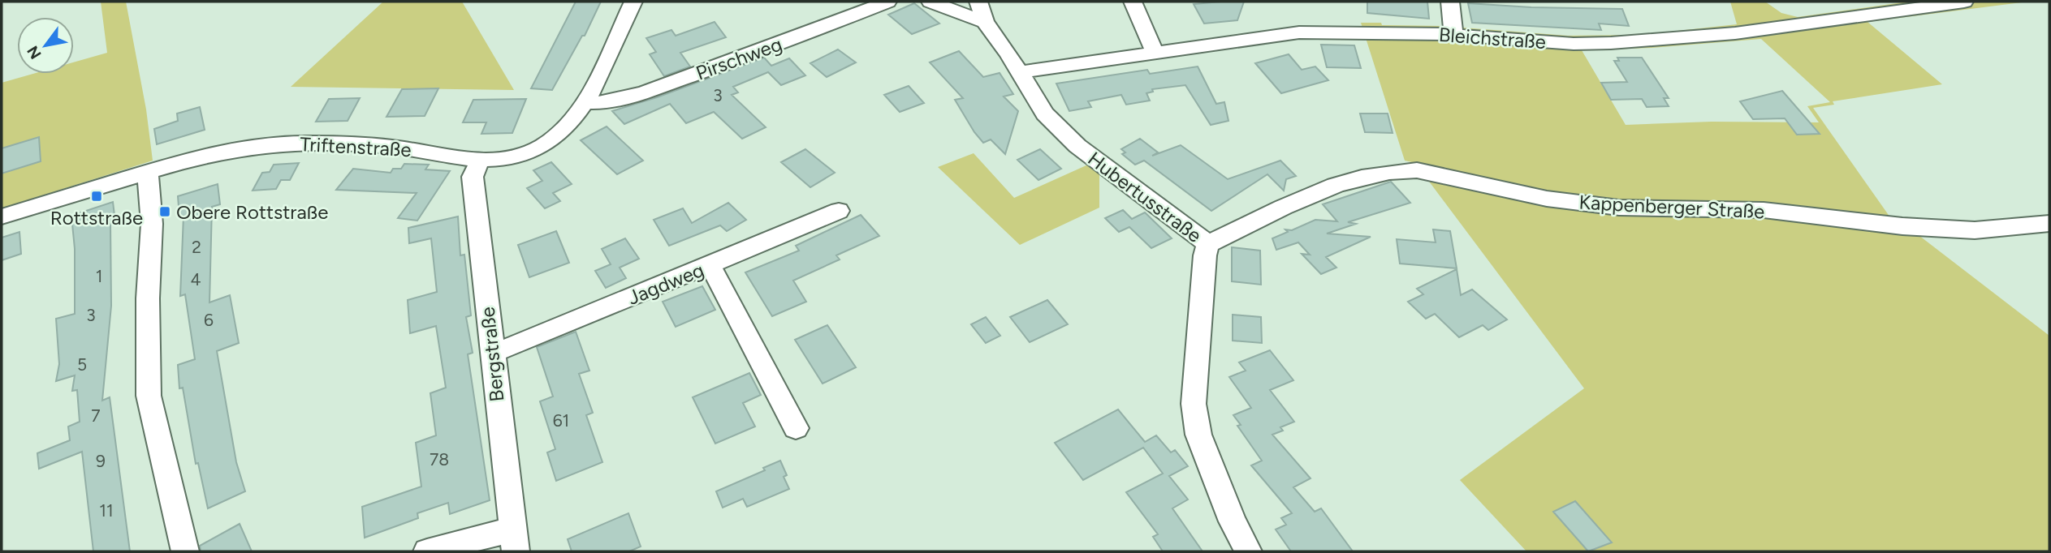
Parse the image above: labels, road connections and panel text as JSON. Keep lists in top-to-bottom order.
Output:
{
  "streets": {
    "street": [
      "Bleichstraße",
      "Pirschweg",
      "Triftenstraße",
      "Hubertusstraße",
      "Kappenberger Straße",
      "Jagdweg",
      "Bergstraße"
    ]
  },
  "crossings": [
    ["Bleichstraße", "Hubertusstraße"],
    ["Pirschweg", "Triftenstraße"],
    ["Triftenstraße", "Bergstraße"],
    ["Hubertusstraße", "Kappenberger Straße"],
    ["Jagdweg", "Bergstraße"]
  ],
  "places": {
    "transit": ["Rottstraße", "Obere Rottstraße"]
  },
  "house_numbers": [
    "3",
    "2",
    "1",
    "4",
    "3",
    "6",
    "5",
    "7",
    "61",
    "78",
    "9",
    "11"
  ],
  "north": "bottom left"
}
